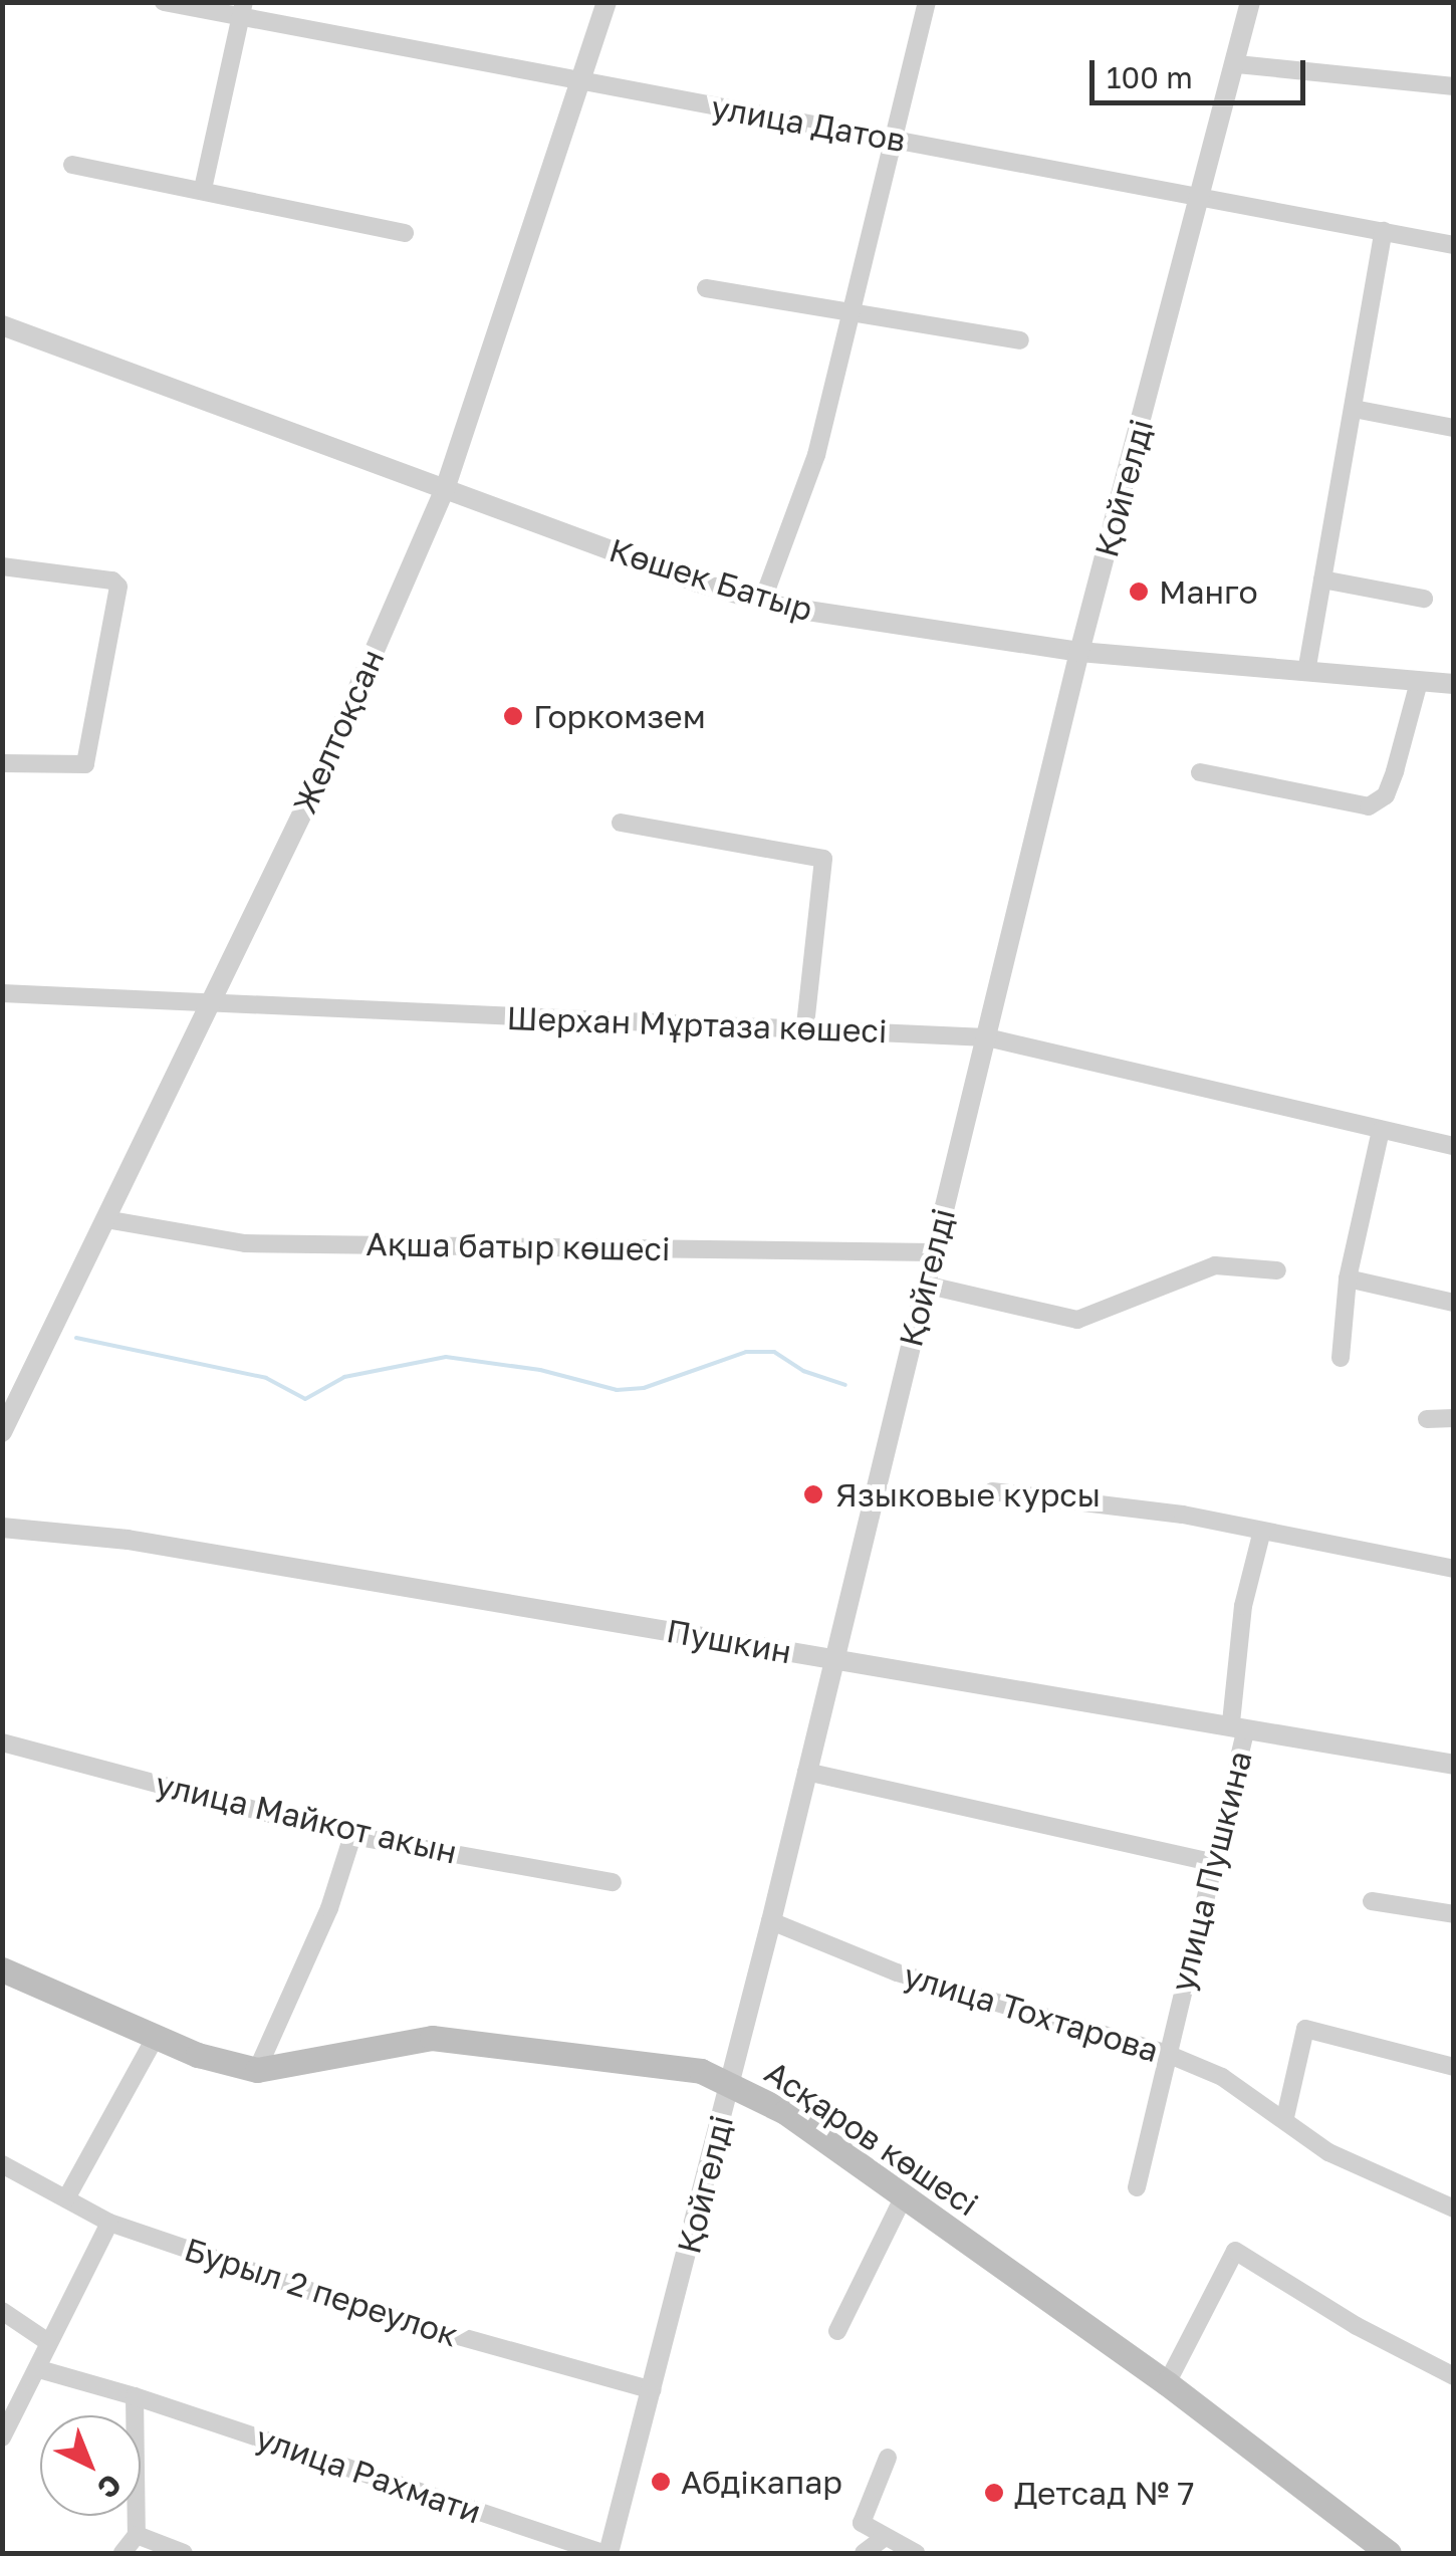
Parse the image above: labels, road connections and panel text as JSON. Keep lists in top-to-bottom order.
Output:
{
  "streets": {
    "main road": ["Асқаров көшесі"],
    "street": [
      "улица Датов",
      "Қойгелді",
      "Көшек Батыр",
      "Желтоқсан",
      "Шерхан Мұртаза көшесі",
      "Ақша батыр көшесі",
      "Пушкин",
      "улица Майкот акын",
      "улица Пушкина",
      "улица Тохтарова",
      "Бурыл 2 переулок",
      "улица Рахмати"
    ]
  },
  "crossings": [
    ["улица Датов", "Қойгелді"],
    ["улица Датов", "Желтоқсан"],
    ["Қойгелді", "Көшек Батыр"],
    ["Қойгелді", "Шерхан Мұртаза көшесі"],
    ["Қойгелді", "Ақша батыр көшесі"],
    ["Қойгелді", "Пушкин"],
    ["Қойгелді", "улица Тохтарова"],
    ["Қойгелді", "Асқаров көшесі"],
    ["Қойгелді", "Бурыл 2 переулок"],
    ["Қойгелді", "улица Рахмати"],
    ["Көшек Батыр", "Желтоқсан"],
    ["Желтоқсан", "Шерхан Мұртаза көшесі"],
    ["Желтоқсан", "Ақша батыр көшесі"],
    ["Пушкин", "улица Пушкина"],
    ["улица Пушкина", "улица Тохтарова"]
  ],
  "places": [
    "Манго",
    "Горкомзем",
    "Языковые курсы",
    "Абдiкапар",
    "Детсад № 7"
  ],
  "scale_bar": "100 m",
  "north": "bottom right"
}
